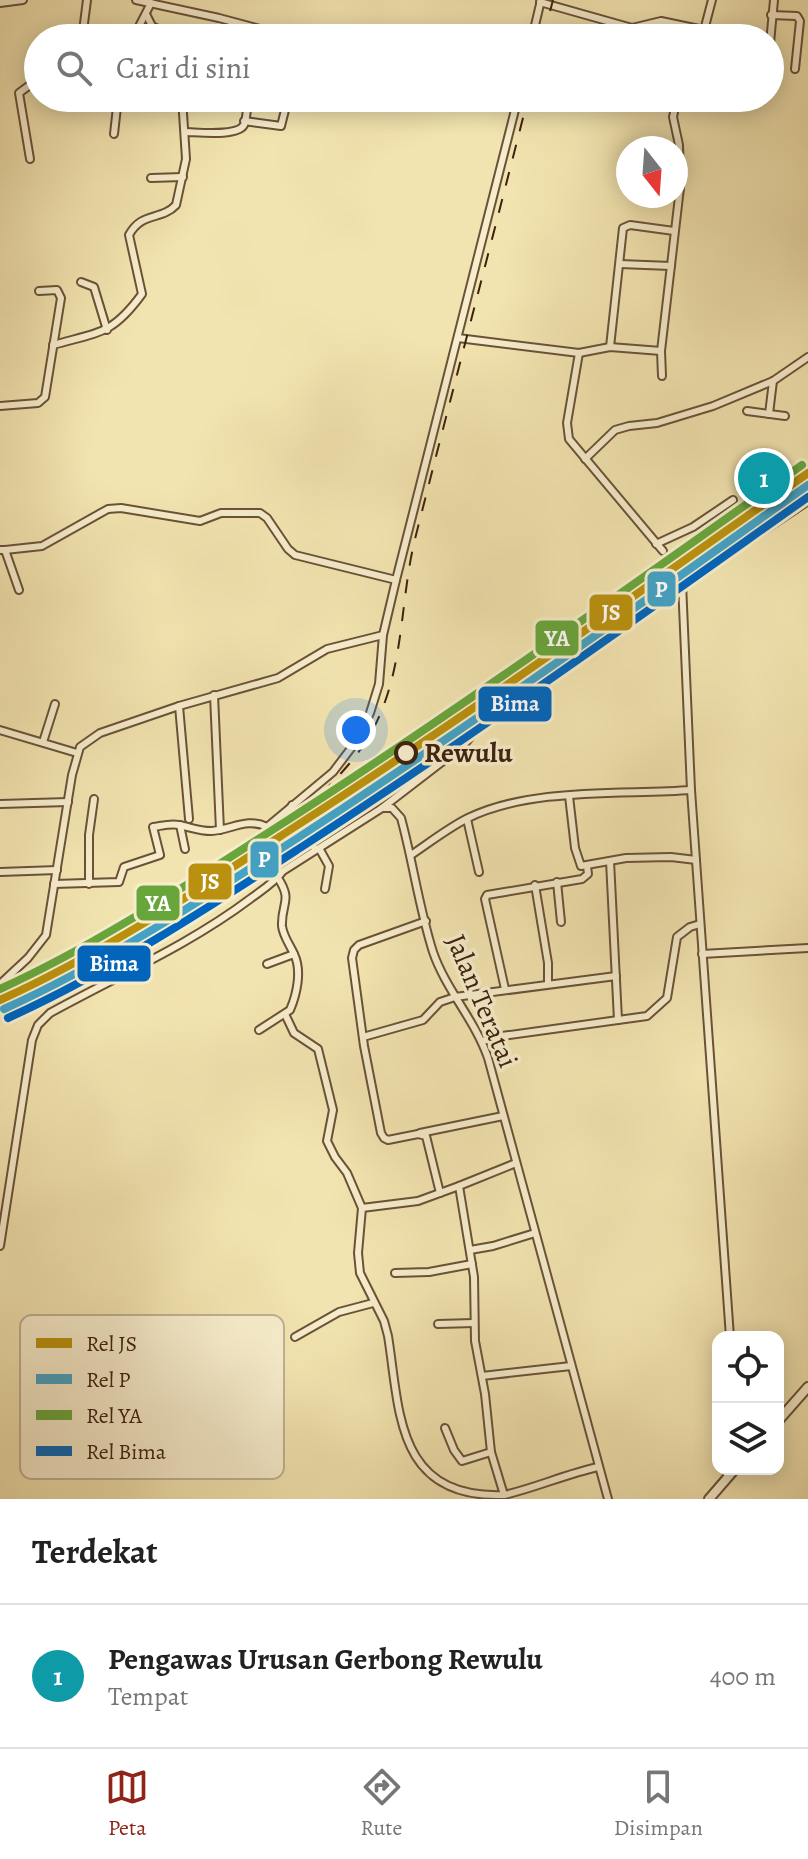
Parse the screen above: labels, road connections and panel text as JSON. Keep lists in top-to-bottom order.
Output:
{
  "streets": {
    "street": ["Jalan Teratai"]
  },
  "places": ["Rewulu"],
  "lines": [
    "rail line YA",
    "rail line JS",
    "rail line P",
    "rail line Bima"
  ],
  "legend": [
    "Rel JS",
    "Rel P",
    "Rel YA",
    "Rel Bima"
  ],
  "north": "bottom",
  "page": {
    "search": "Cari di sini",
    "pins": "1",
    "heading": "Terdekat",
    "list": [
      {
        "mark": "1",
        "name": "Pengawas Urusan Gerbong Rewulu",
        "note": "Tempat",
        "value": "400 m"
      }
    ],
    "nav": ["Peta", "Rute", "Disimpan"]
  }
}
